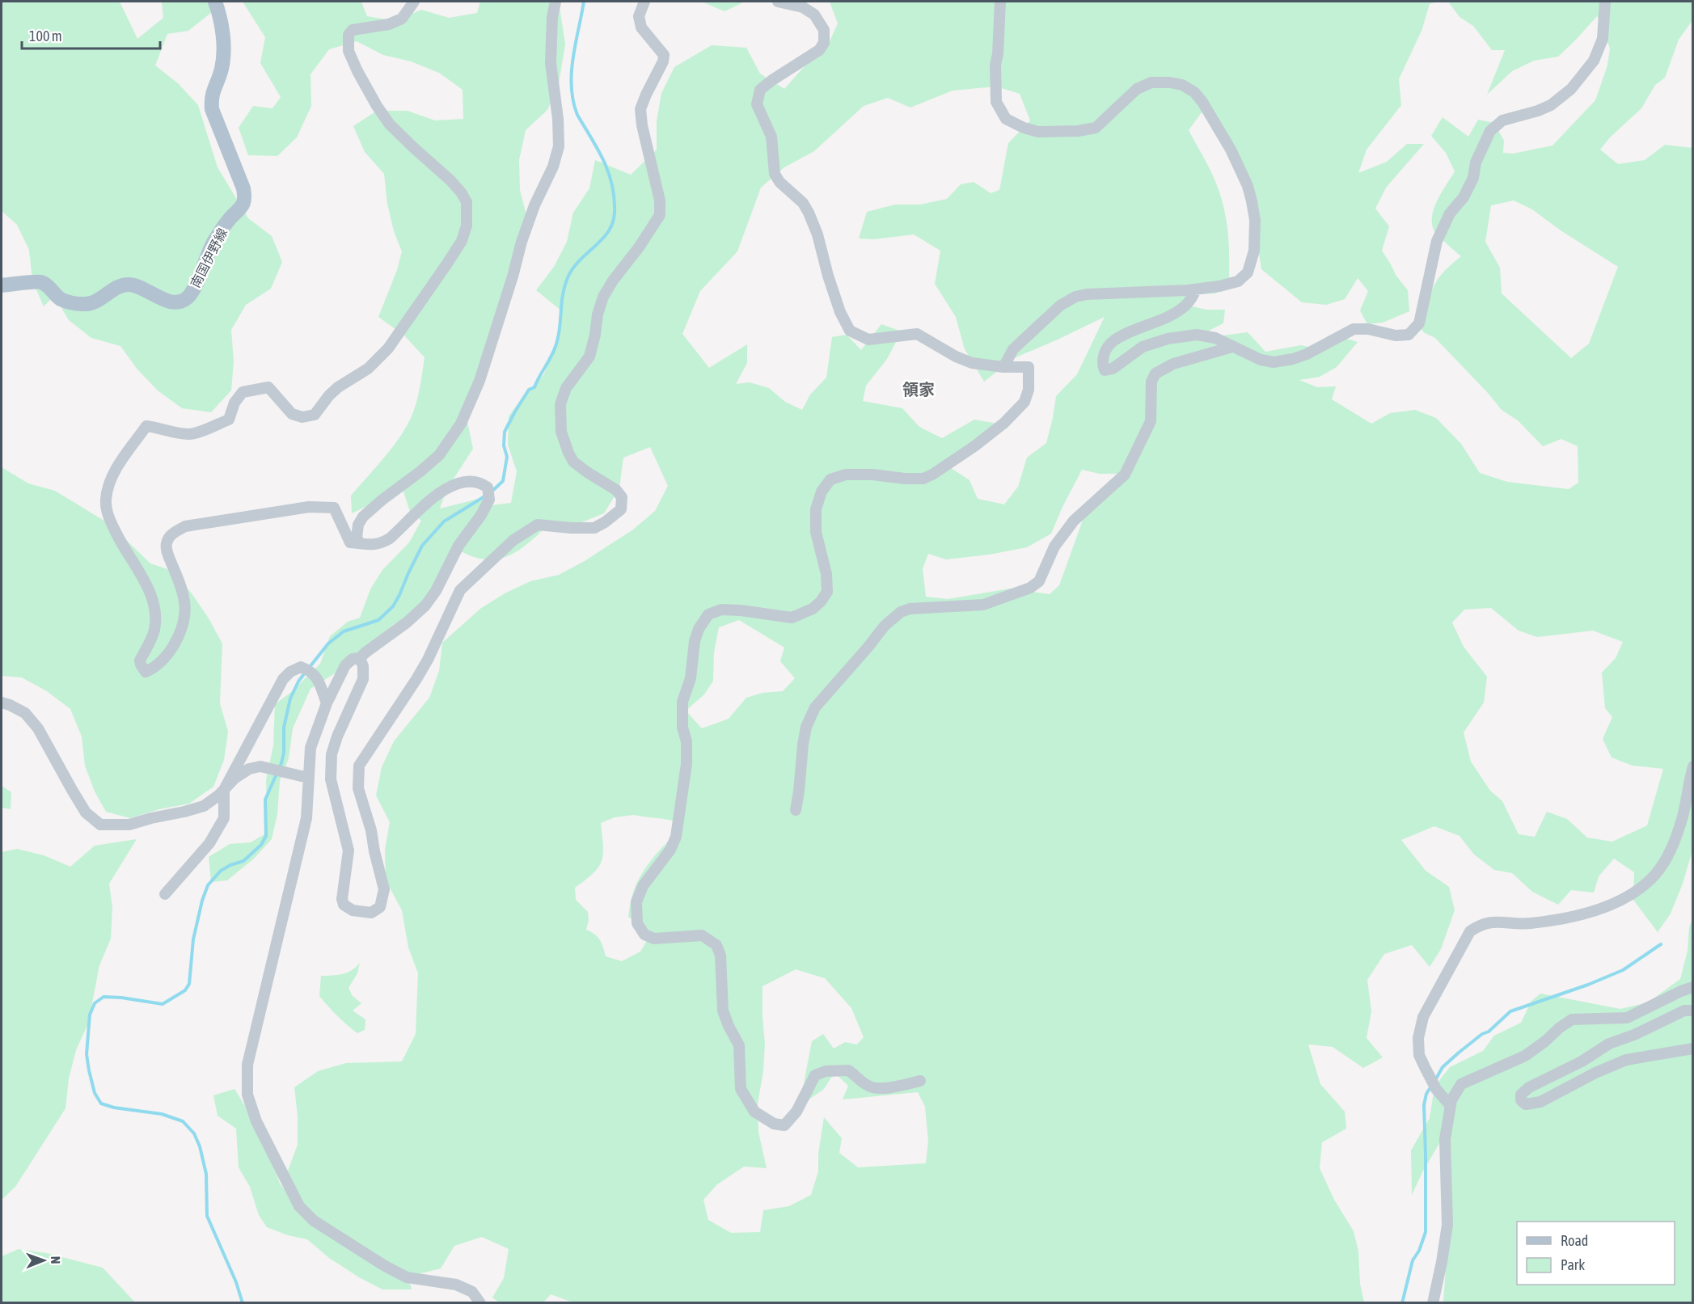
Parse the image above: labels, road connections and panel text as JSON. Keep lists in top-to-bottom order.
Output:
{
  "streets": {
    "main road": ["南国伊野線"]
  },
  "districts": ["領家"],
  "legend": ["Road", "Park"],
  "scale_bar": "100 m",
  "north": "right"
}
